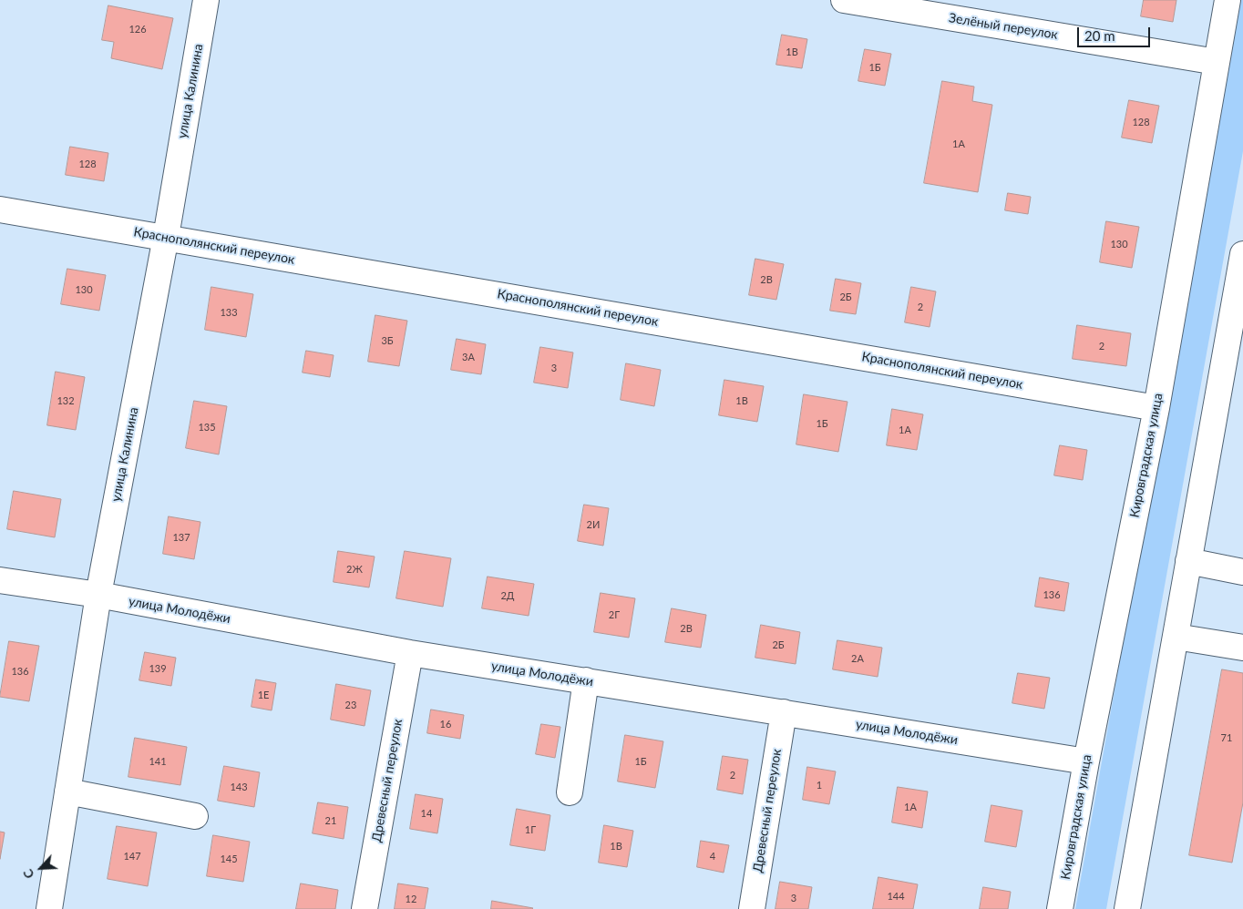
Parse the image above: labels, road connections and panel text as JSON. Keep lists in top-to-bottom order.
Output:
{
  "streets": {
    "street": [
      "Зелёный переулок",
      "улица Калинина",
      "Краснополянский переулок",
      "Кировградская улица",
      "улица Молодёжи",
      "Древесный переулок"
    ]
  },
  "crossings": [
    ["Зелёный переулок", "Кировградская улица"],
    ["улица Калинина", "Краснополянский переулок"],
    ["улица Калинина", "улица Молодёжи"],
    ["Краснополянский переулок", "Кировградская улица"],
    ["Кировградская улица", "улица Молодёжи"],
    ["улица Молодёжи", "Древесный переулок"]
  ],
  "house_numbers": [
    "126",
    "1В",
    "1Б",
    "128",
    "1А",
    "128",
    "130",
    "2В",
    "130",
    "2Б",
    "2",
    "133",
    "3Б",
    "2",
    "3А",
    "3",
    "132",
    "1В",
    "1Б",
    "135",
    "1А",
    "2И",
    "137",
    "2Ж",
    "136",
    "2Д",
    "2Г",
    "2В",
    "2Б",
    "2А",
    "139",
    "136",
    "1Е",
    "23",
    "16",
    "71",
    "141",
    "1Б",
    "2",
    "1",
    "143",
    "1А",
    "14",
    "21",
    "1Г",
    "1В",
    "147",
    "4",
    "145",
    "144",
    "3",
    "12"
  ],
  "scale_bar": "20 m",
  "north": "bottom left"
}
